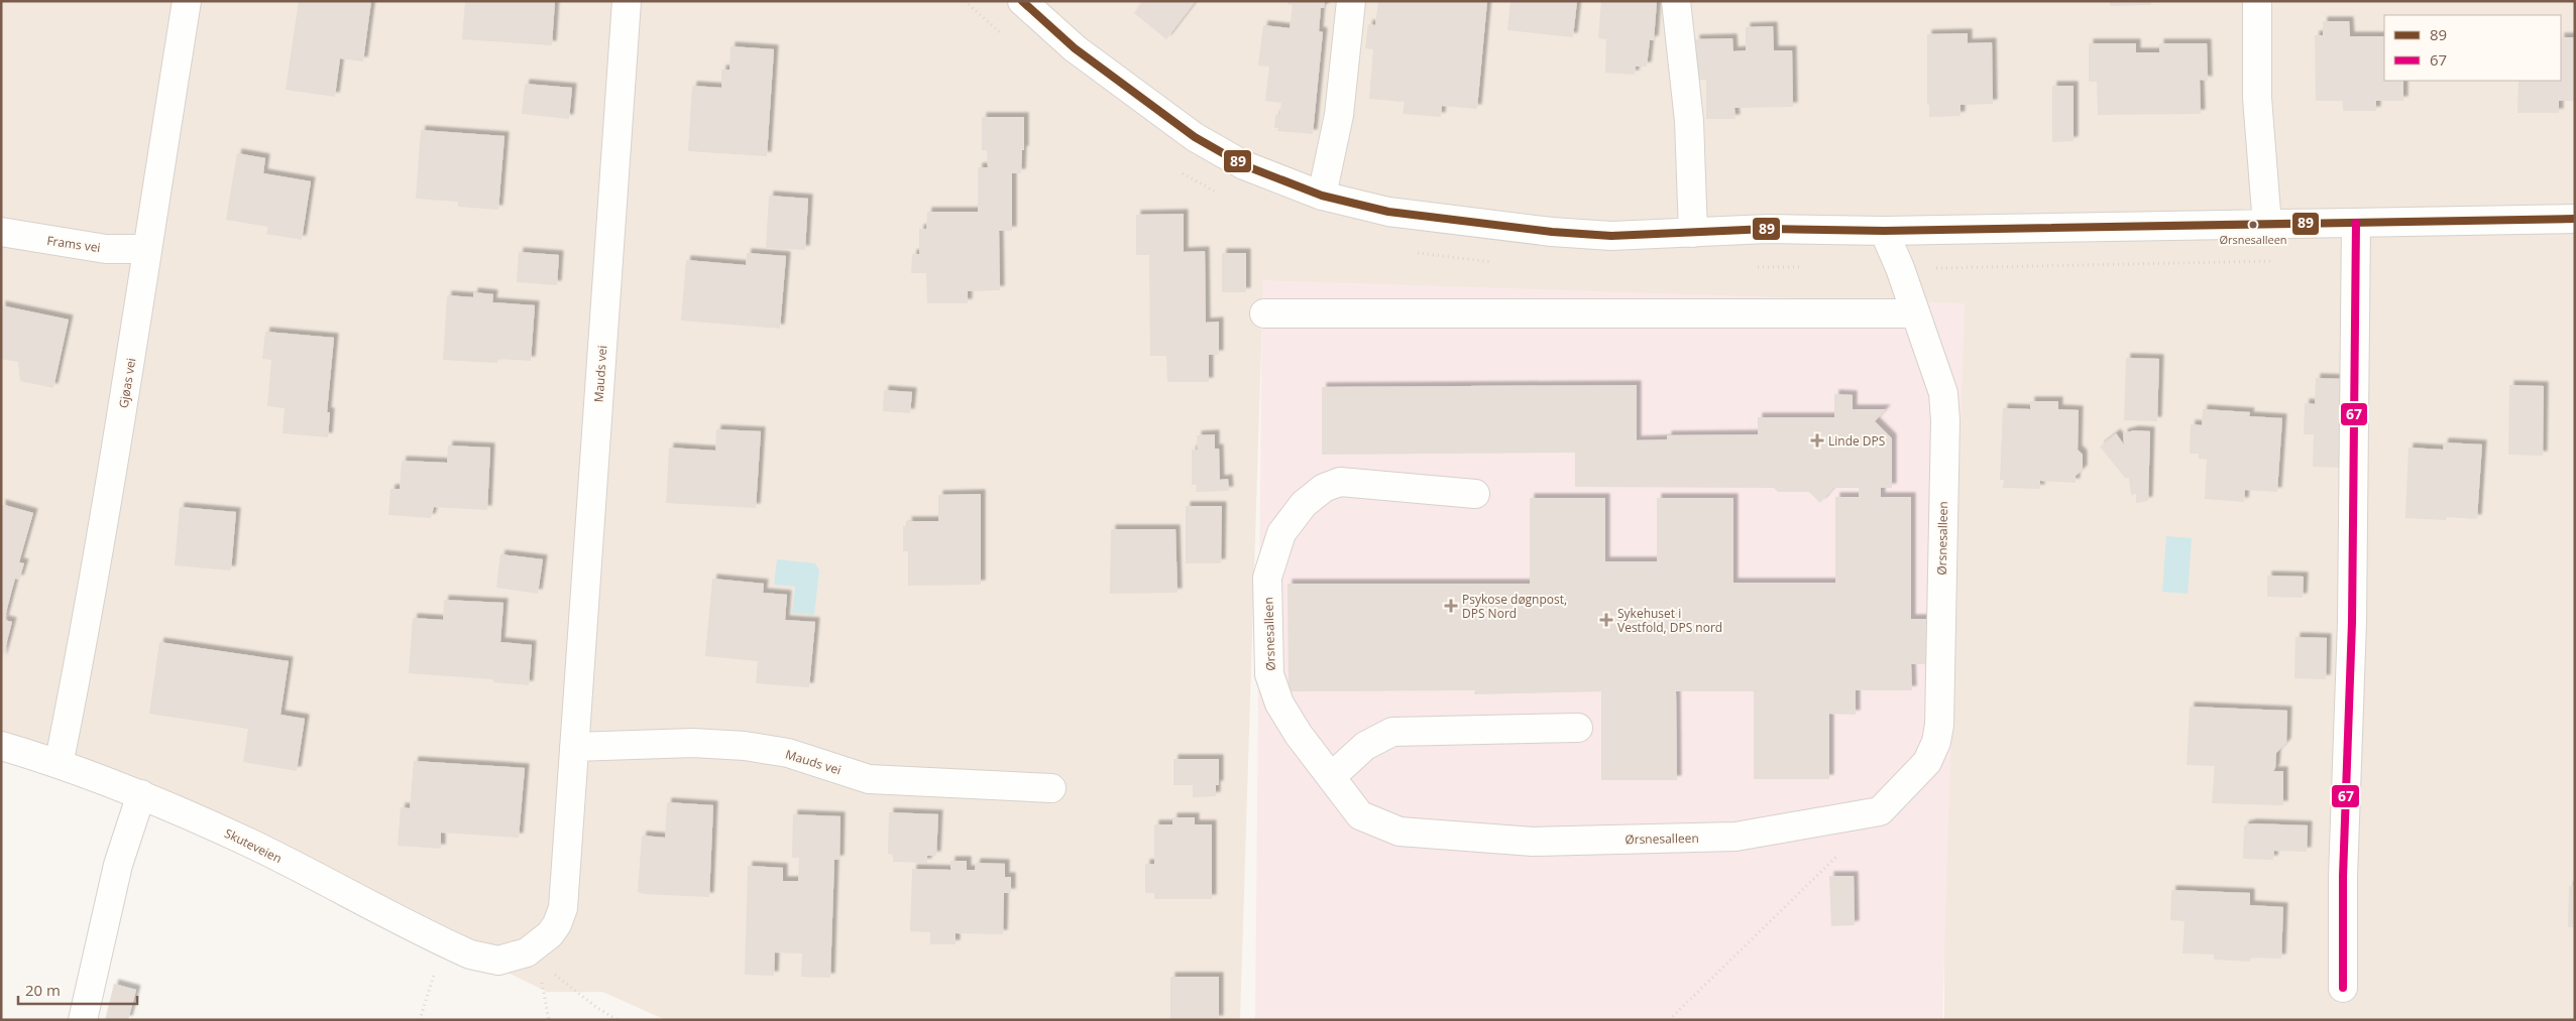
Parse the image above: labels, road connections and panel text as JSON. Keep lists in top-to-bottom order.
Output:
{
  "streets": {
    "street": [
      "Frams vei",
      "Mauds vei",
      "Gjøas vei",
      "Ørsnesalleen",
      "Skuteveien"
    ]
  },
  "crossings": [
    ["Frams vei", "Gjøas vei"],
    ["Mauds vei", "Skuteveien"],
    ["Gjøas vei", "Skuteveien"]
  ],
  "places": {
    "other": ["Ørsnesalleen"],
    "health": ["Linde DPS", "Psykose døgnpost, DPS Nord", "Sykehuset i Vestfold, DPS nord"]
  },
  "lines": ["transit line 89", "transit line 67"],
  "legend": ["89", "67"],
  "scale_bar": "20 m"
}
